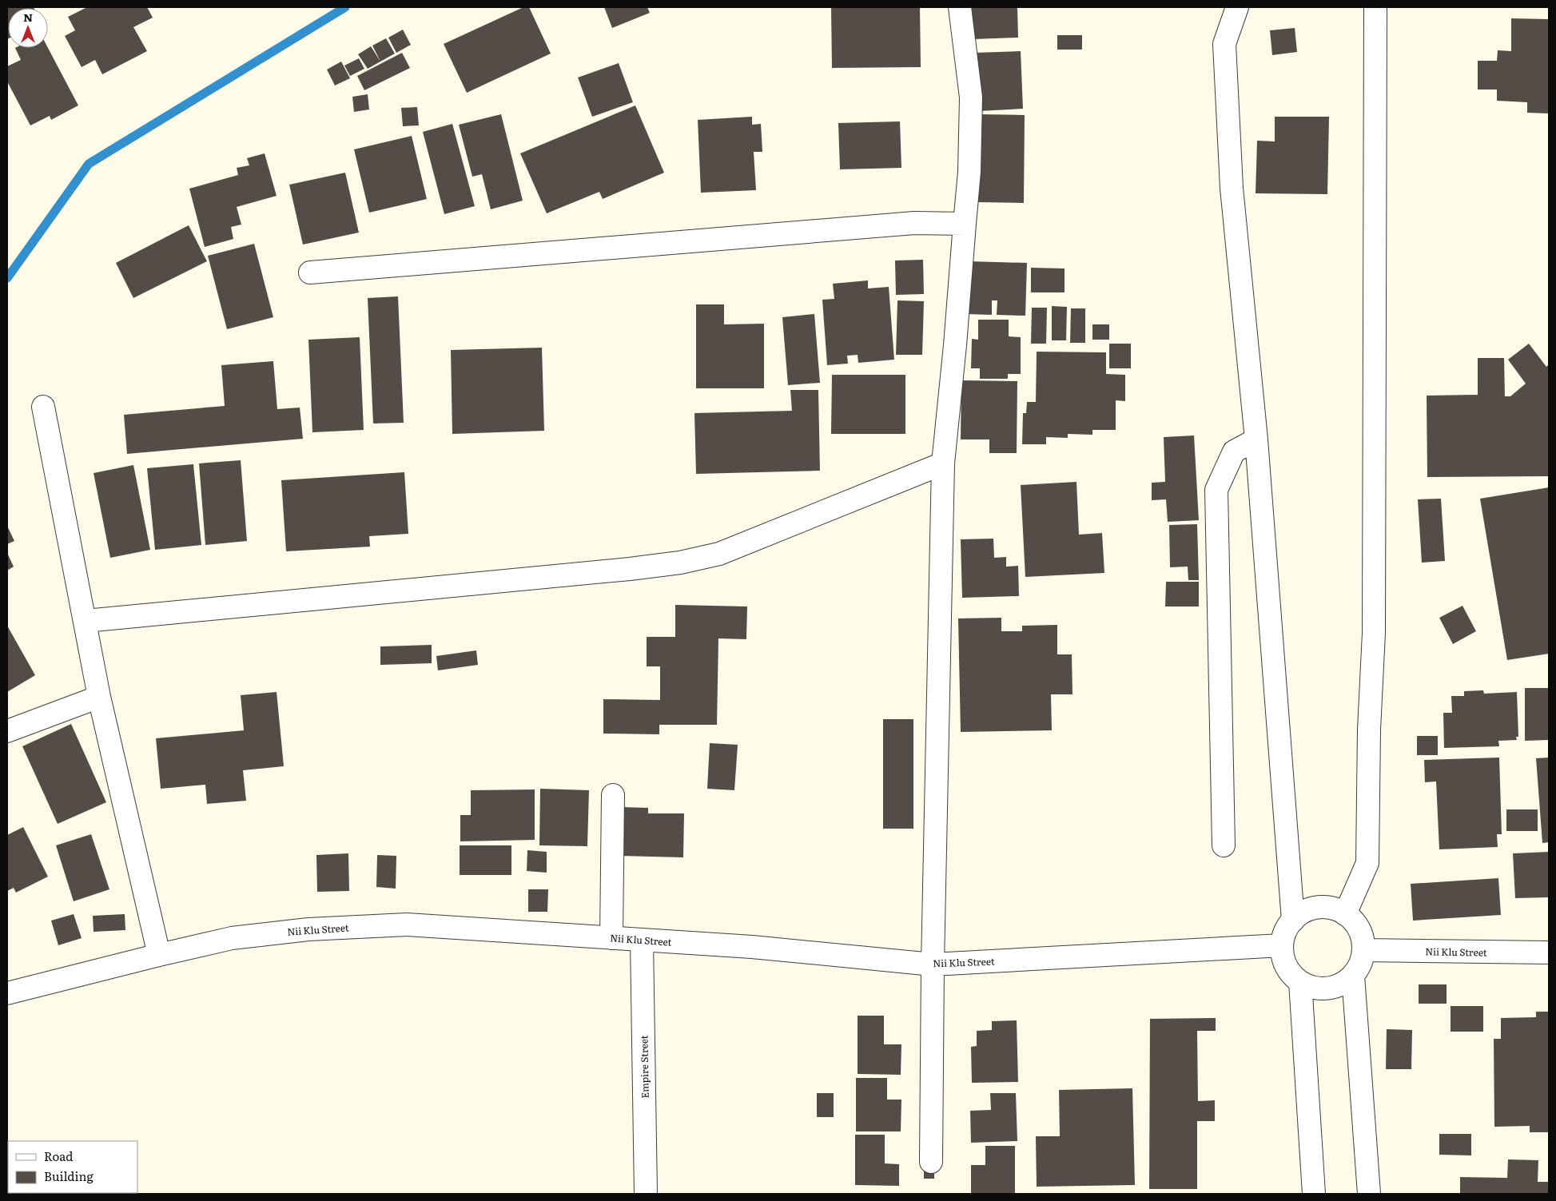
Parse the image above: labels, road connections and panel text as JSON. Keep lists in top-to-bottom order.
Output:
{
  "streets": {
    "street": ["Nii Klu Street", "Empire Street"]
  },
  "crossings": [
    ["Nii Klu Street", "Empire Street"]
  ],
  "legend": ["Road", "Building"],
  "north": "top"
}
